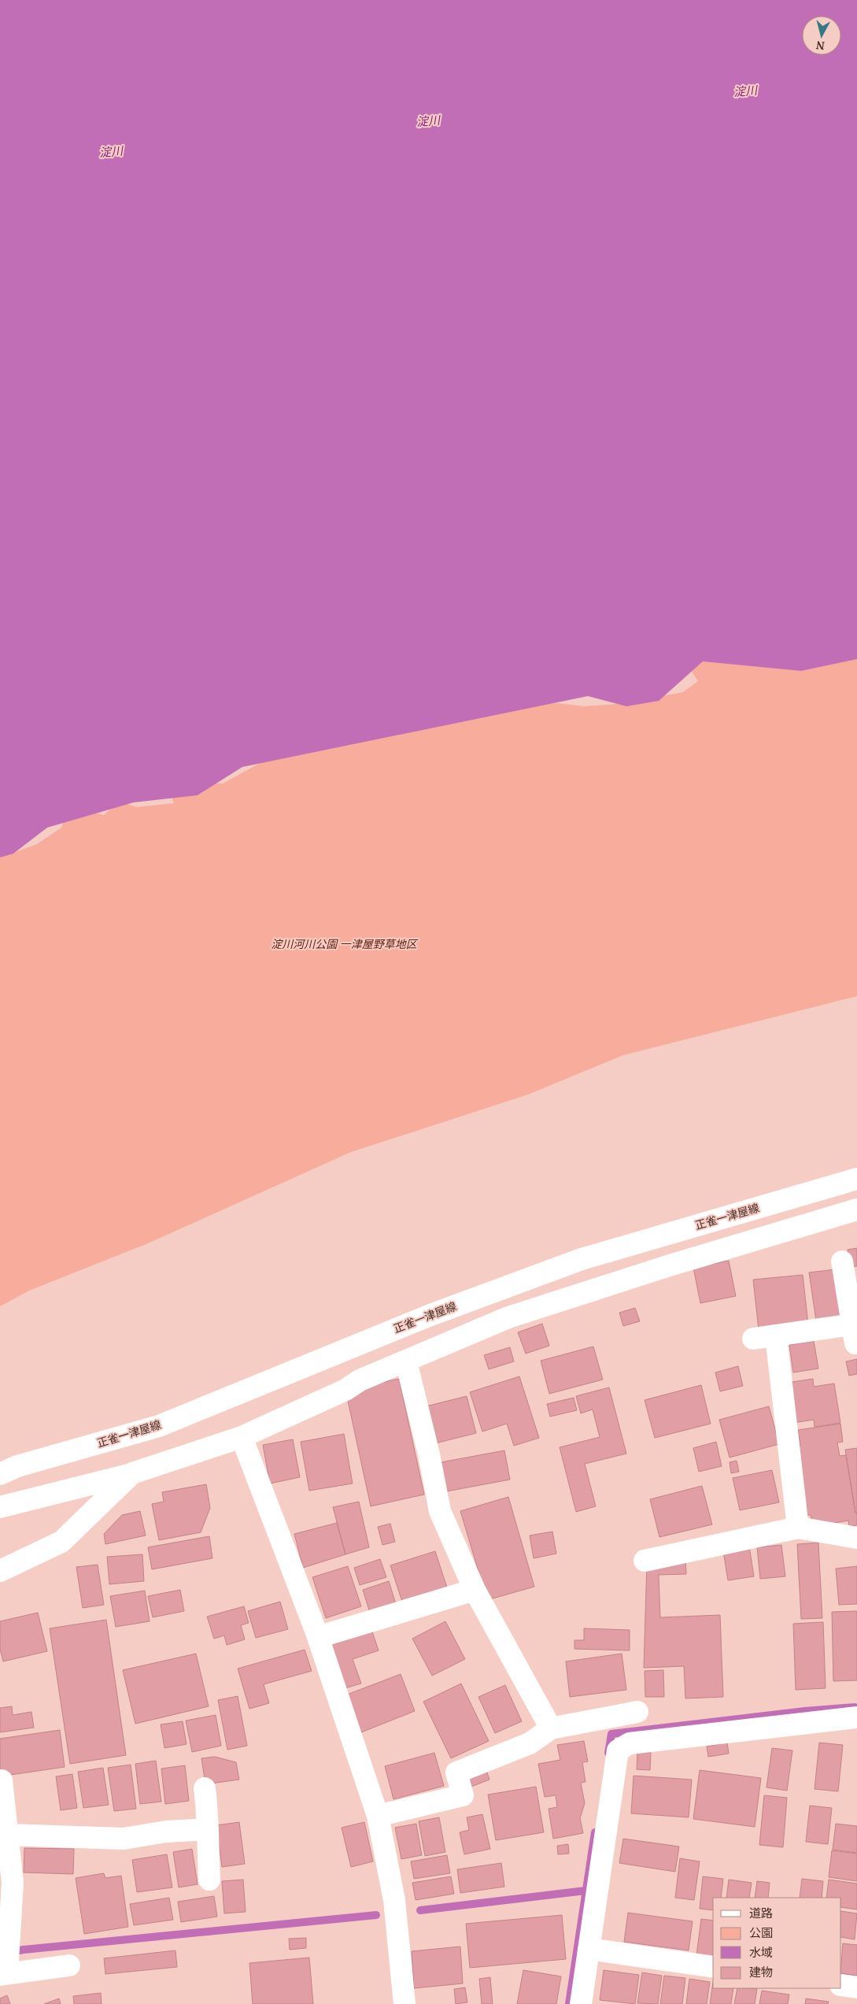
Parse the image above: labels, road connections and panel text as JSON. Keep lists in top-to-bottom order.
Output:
{
  "streets": {
    "street": ["正雀一津屋線"]
  },
  "water": ["淀川"],
  "parks": ["淀川河川公園 一津屋野草地区"],
  "legend": [
    "道路",
    "公園",
    "水域",
    "建物"
  ],
  "north": "bottom"
}
